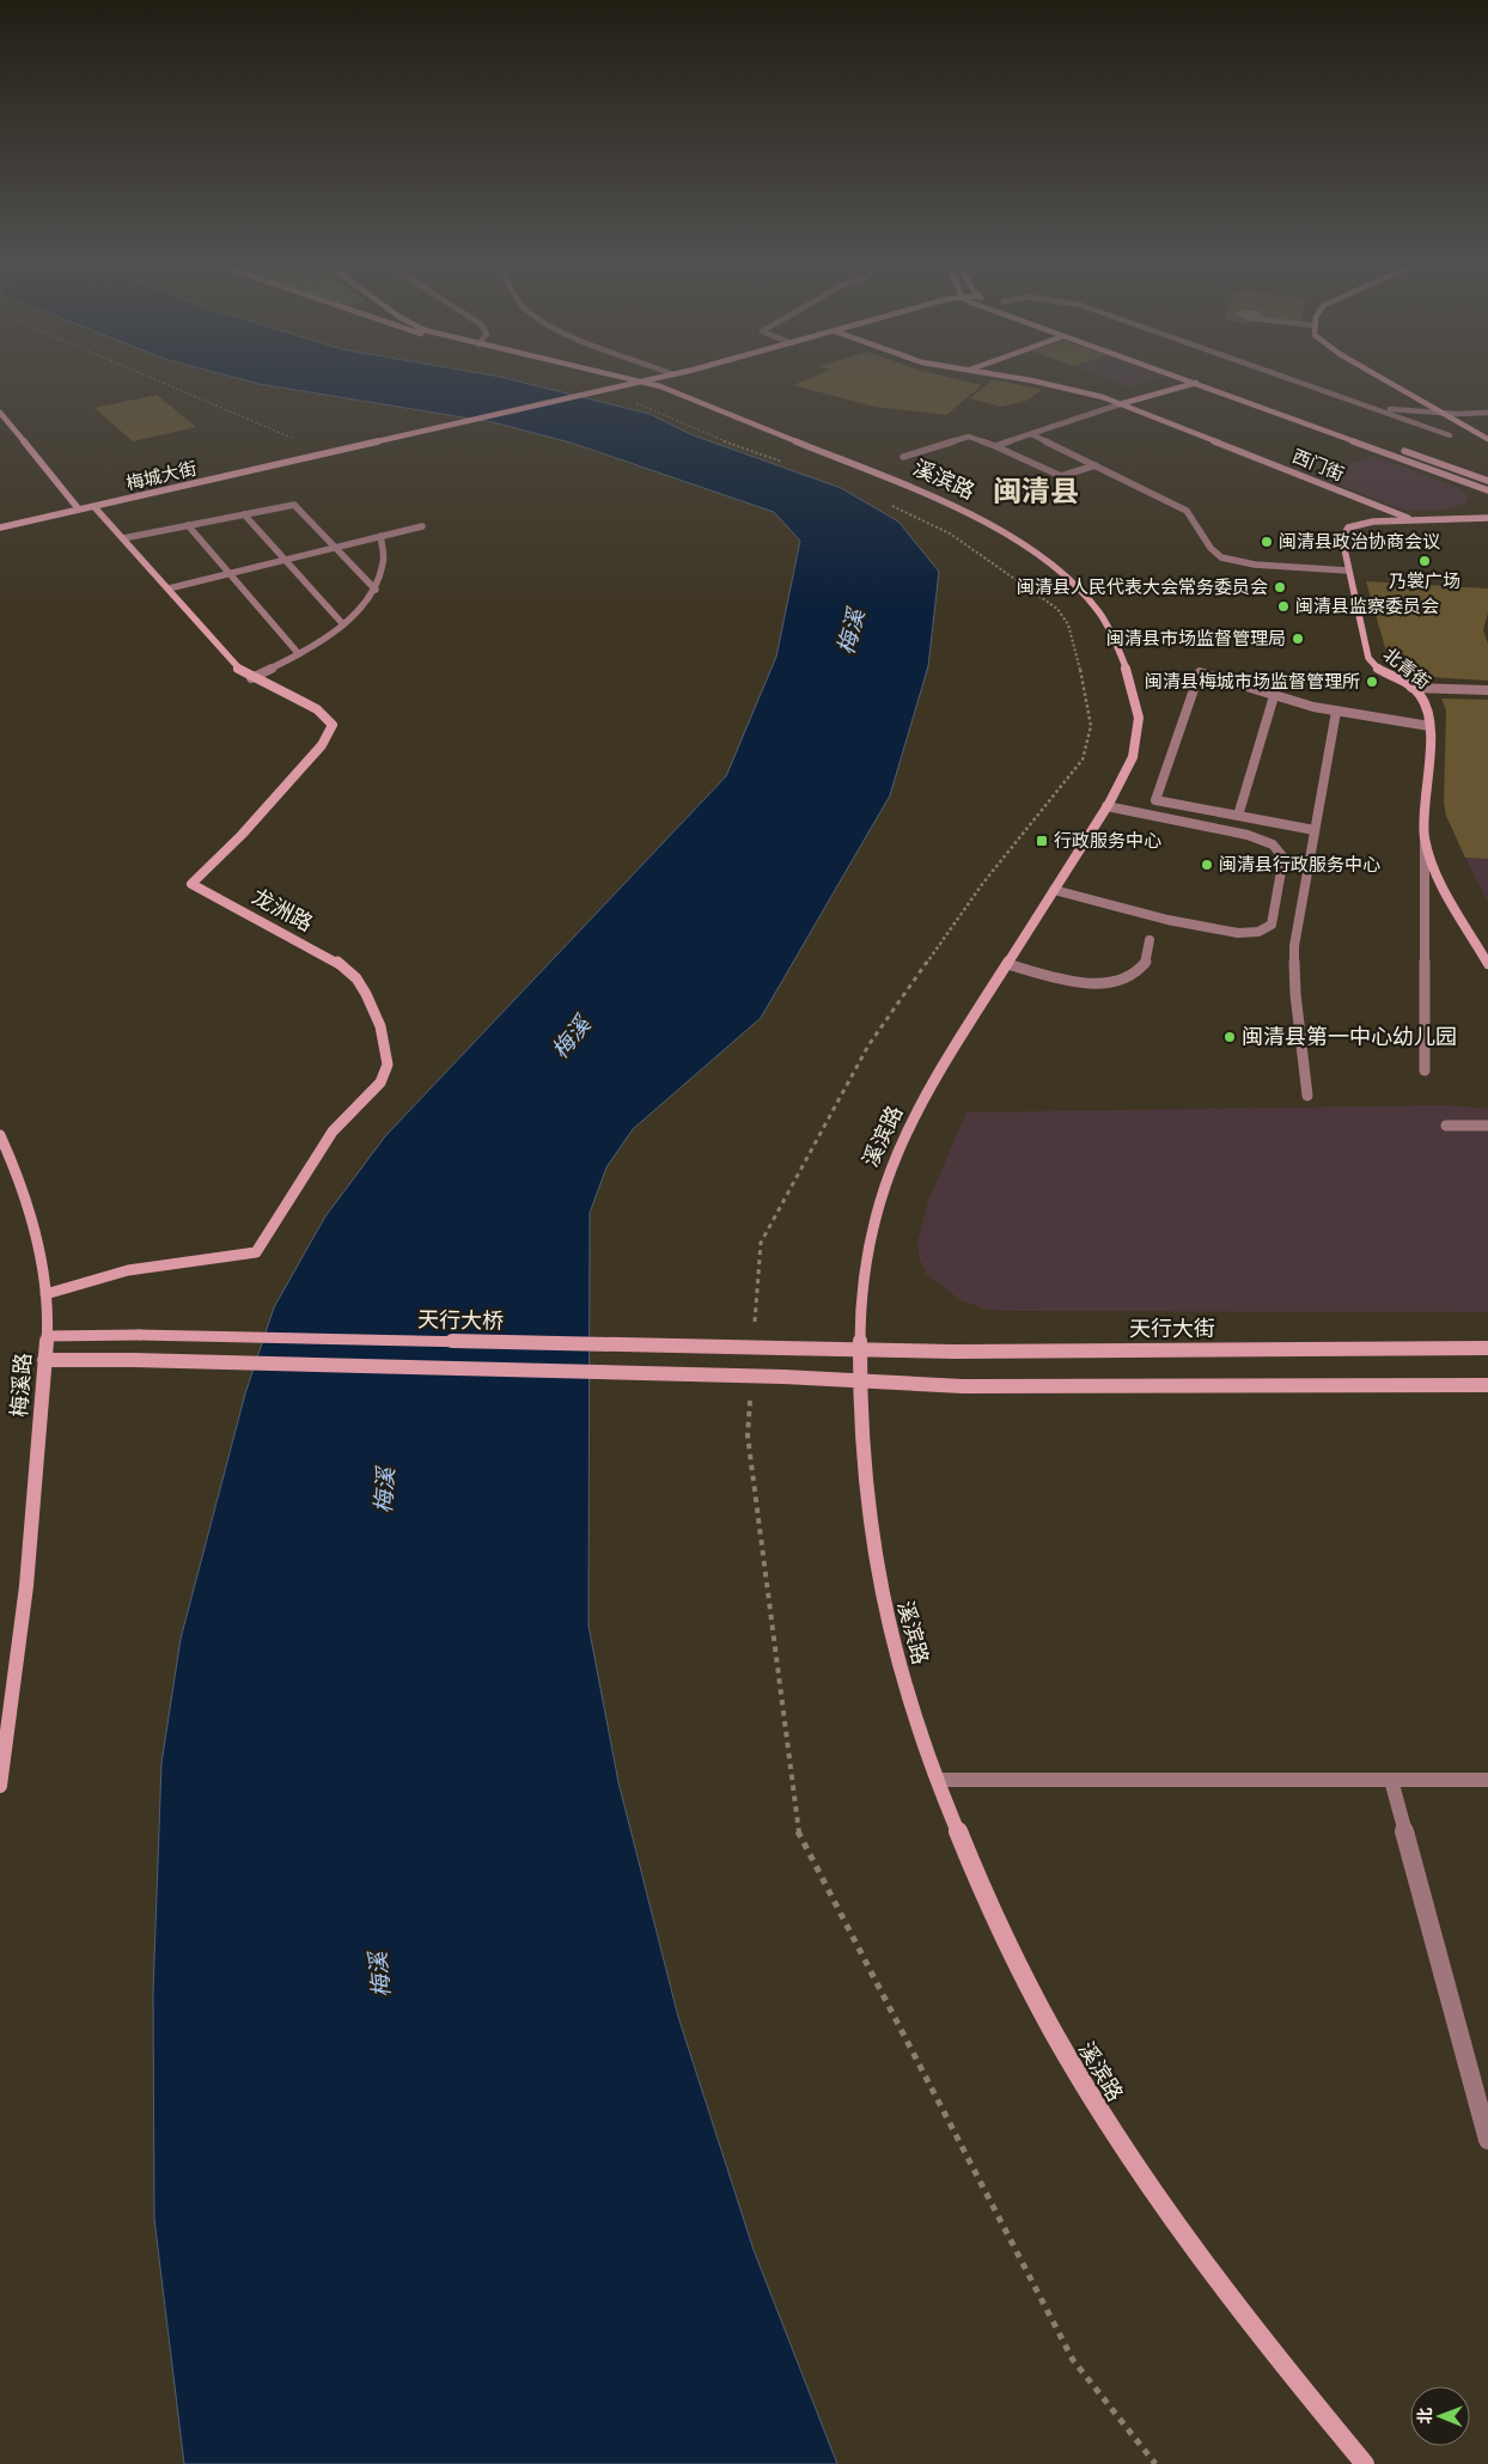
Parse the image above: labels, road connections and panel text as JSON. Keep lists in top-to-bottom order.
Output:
{
  "streets": {
    "street": [
      "西门街",
      "梅城大街",
      "溪滨路",
      "北青街",
      "龙洲路",
      "天行大桥",
      "天行大街",
      "梅溪路"
    ]
  },
  "crossings": [
    ["西门街", "北青街"],
    ["梅城大街", "溪滨路"],
    ["梅城大街", "龙洲路"],
    ["溪滨路", "天行大桥"],
    ["溪滨路", "天行大街"],
    ["龙洲路", "梅溪路"],
    ["天行大桥", "天行大街"],
    ["天行大桥", "梅溪路"]
  ],
  "districts": ["闽清县"],
  "water": ["梅溪"],
  "places": {
    "other": [
      "闽清县政治协商会议",
      "乃裳广场",
      "闽清县人民代表大会常务委员会",
      "闽清县监察委员会",
      "闽清县市场监督管理局",
      "闽清县梅城市场监督管理所",
      "闽清县行政服务中心",
      "闽清县第一中心幼儿园"
    ],
    "transit": ["行政服务中心"]
  },
  "north": "left"
}
